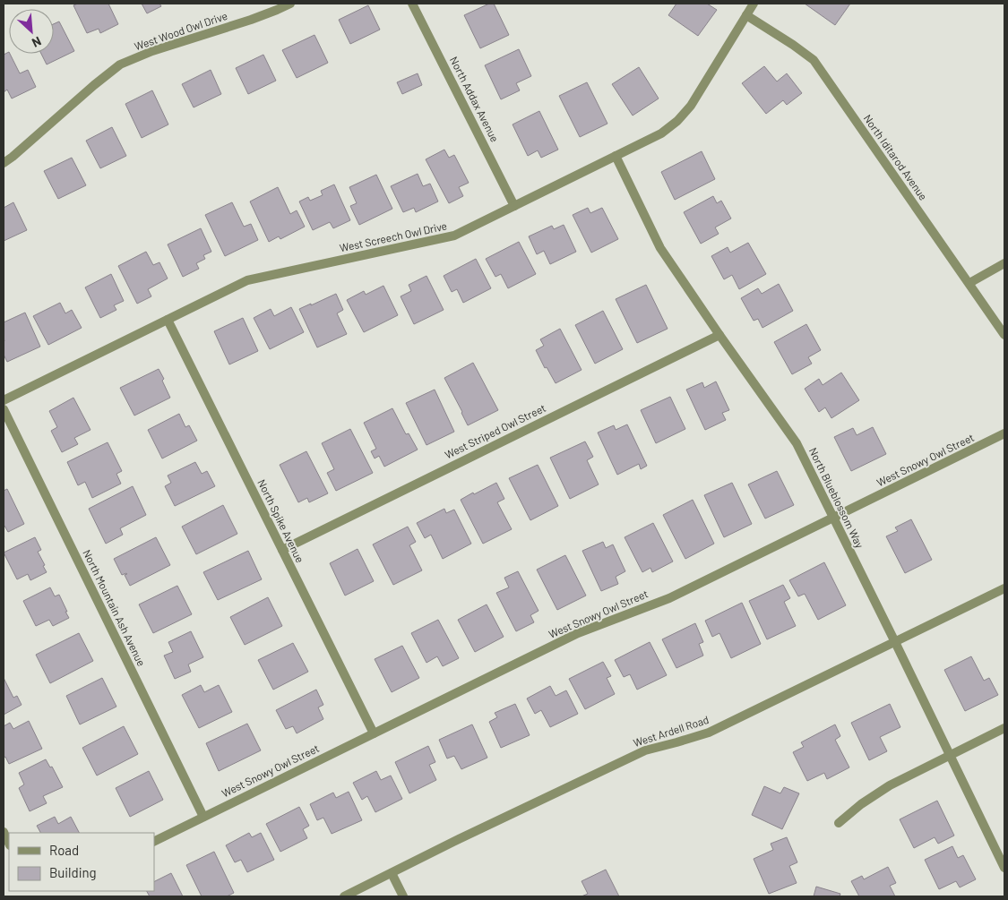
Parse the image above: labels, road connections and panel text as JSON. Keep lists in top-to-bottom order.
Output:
{
  "streets": {
    "street": [
      "West Wood Owl Drive",
      "North Addax Avenue",
      "North Iditarod Avenue",
      "West Screech Owl Drive",
      "West Striped Owl Street",
      "West Snowy Owl Street",
      "North Blueblossom Way",
      "North Spike Avenue",
      "North Mountain Ash Avenue",
      "West Ardell Road"
    ]
  },
  "crossings": [
    ["North Addax Avenue", "West Screech Owl Drive"],
    ["North Iditarod Avenue", "West Screech Owl Drive"],
    ["West Screech Owl Drive", "North Blueblossom Way"],
    ["West Screech Owl Drive", "North Spike Avenue"],
    ["West Striped Owl Street", "North Blueblossom Way"],
    ["West Striped Owl Street", "North Spike Avenue"],
    ["West Snowy Owl Street", "North Blueblossom Way"],
    ["West Snowy Owl Street", "North Spike Avenue"],
    ["West Snowy Owl Street", "North Mountain Ash Avenue"],
    ["North Blueblossom Way", "West Ardell Road"]
  ],
  "legend": ["Road", "Building"],
  "north": "bottom right"
}
